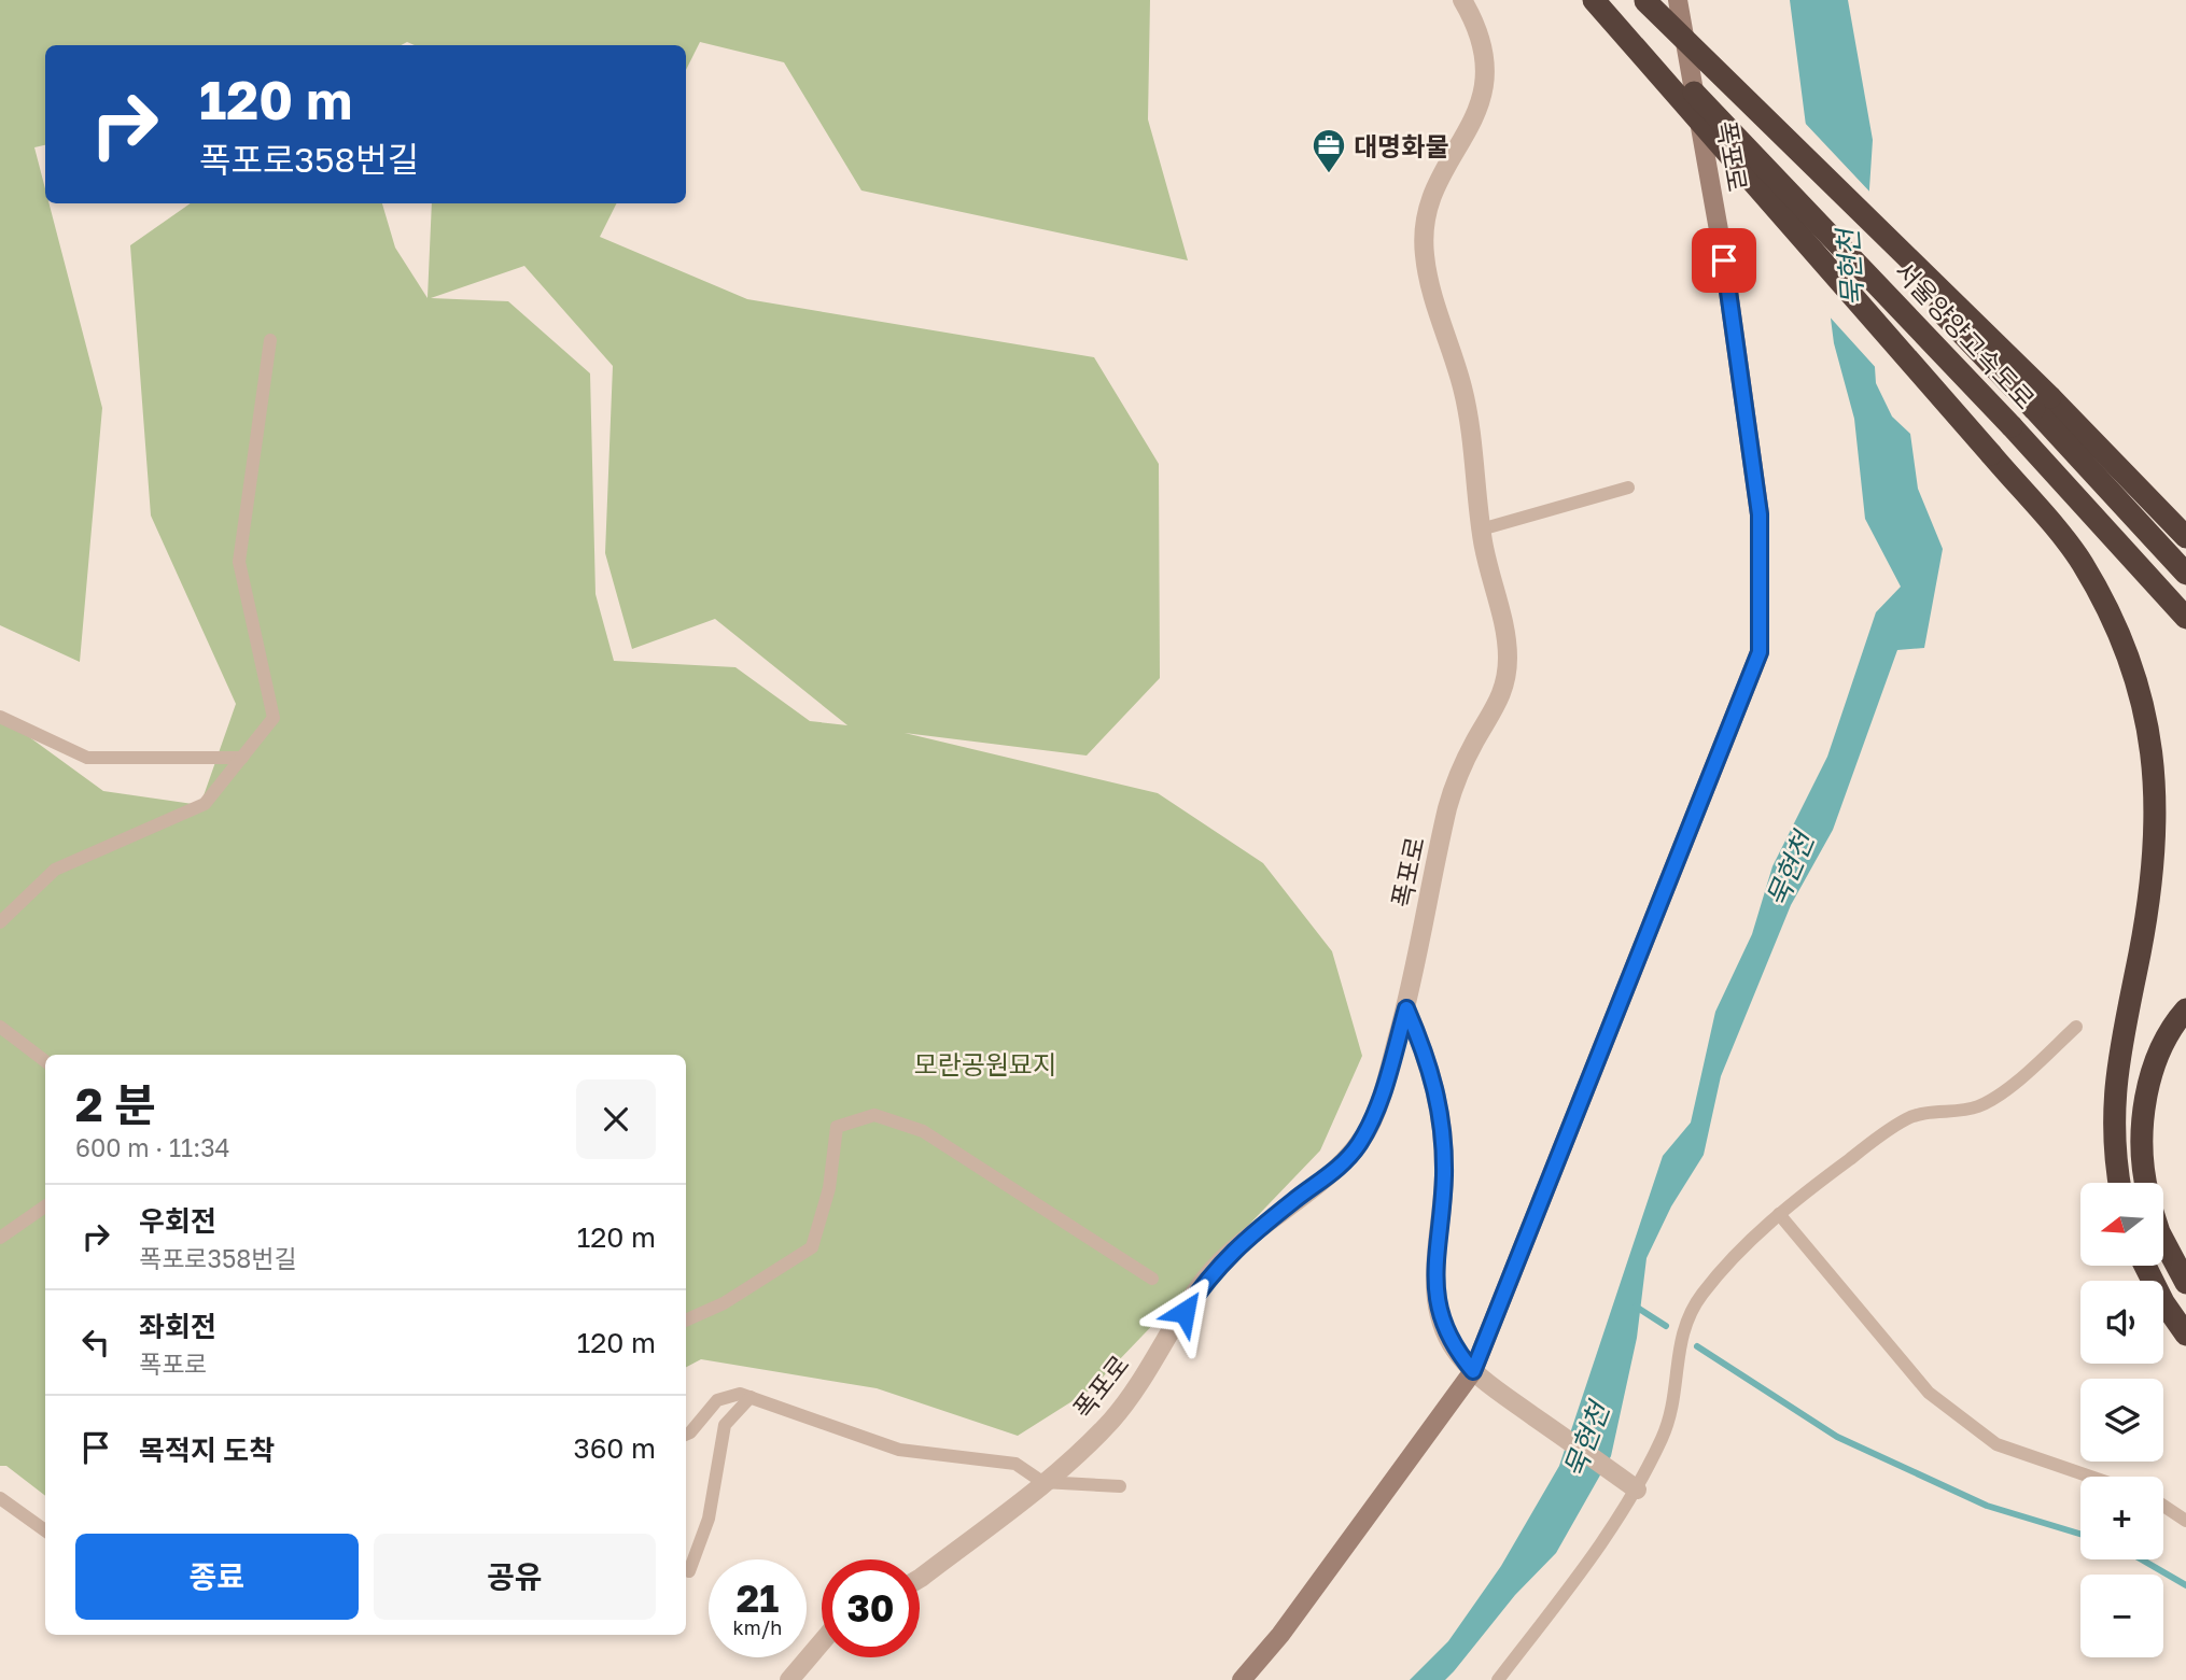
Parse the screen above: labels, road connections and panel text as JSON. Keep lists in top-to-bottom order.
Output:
{
  "streets": {
    "highway": ["서울양양고속도로"],
    "main road": ["폭포로"]
  },
  "water": ["묵현천"],
  "parks": ["모란공원묘지"],
  "places": {
    "office": ["대명화물"]
  },
  "north": "left",
  "page": {
    "turn": ["120 m", "폭포로358번길"],
    "heading": ["2 분", "600 m · 11:34"],
    "map_buttons": ["+", "−"],
    "list": [
      {
        "name": "우회전",
        "note": "폭포로358번길",
        "value": "120 m"
      },
      {
        "name": "좌회전",
        "note": "폭포로",
        "value": "120 m"
      },
      {
        "name": "목적지 도착",
        "value": "360 m"
      }
    ],
    "buttons": ["종료", "공유"],
    "speed": "21 km/h",
    "limit": "30"
  }
}
